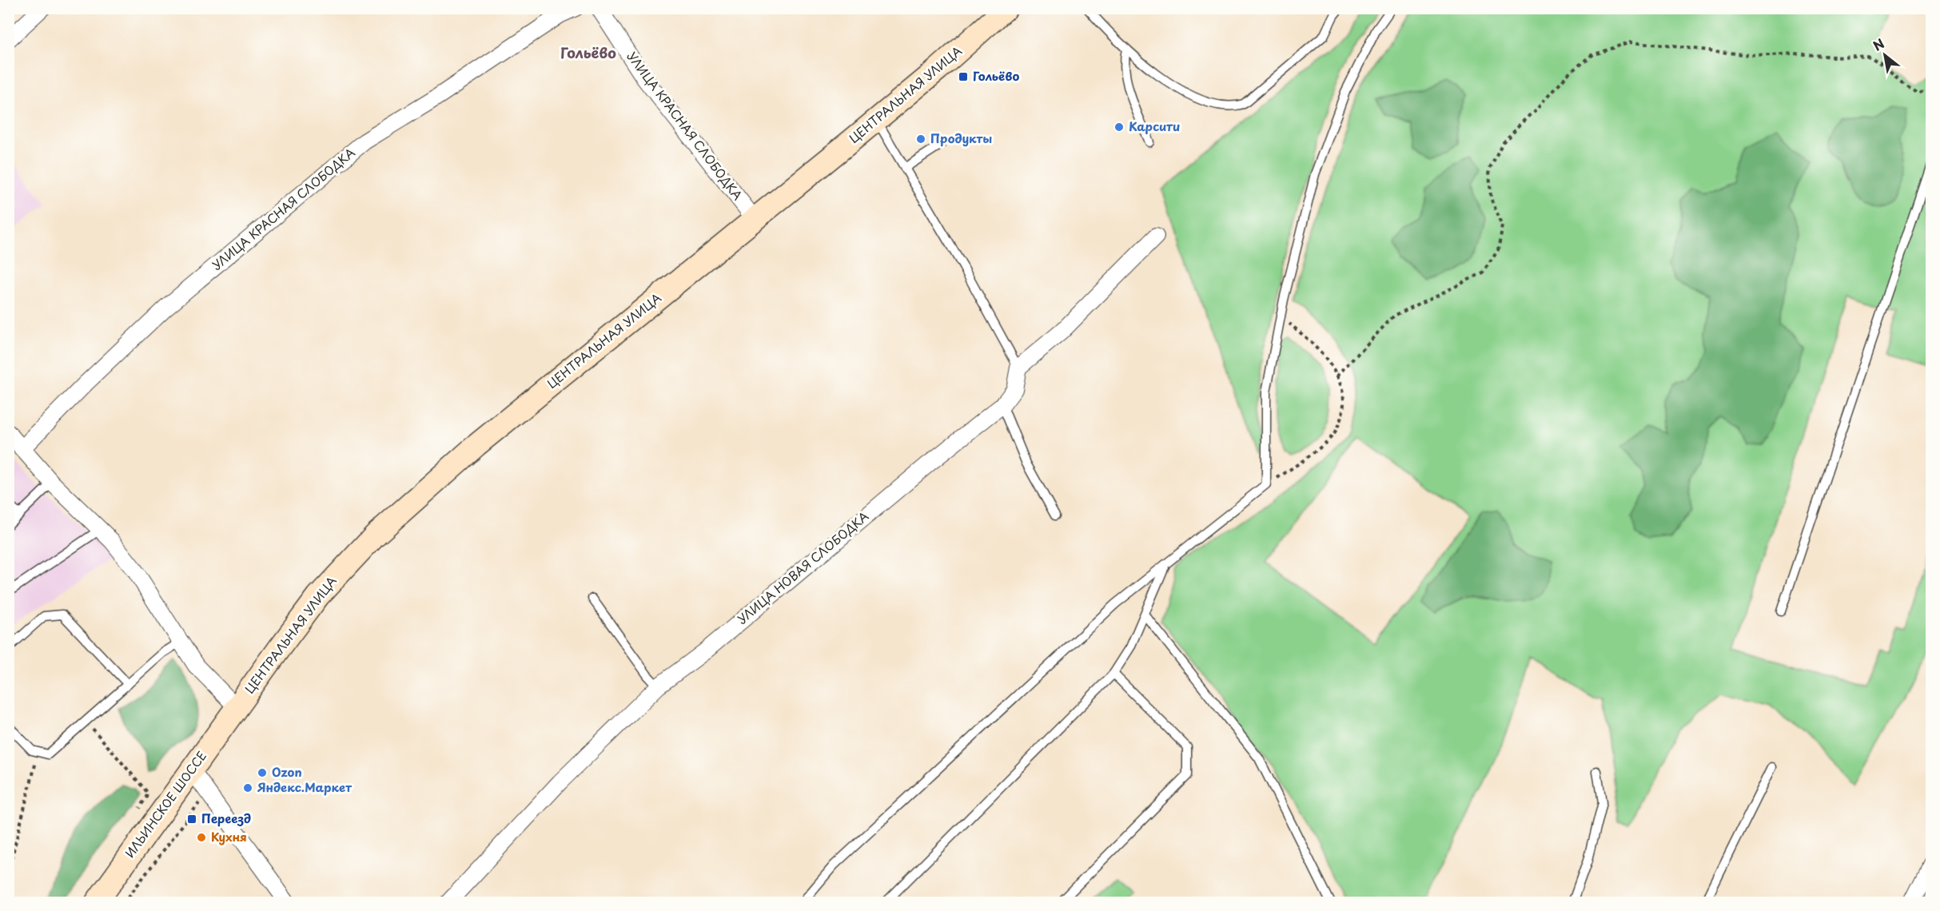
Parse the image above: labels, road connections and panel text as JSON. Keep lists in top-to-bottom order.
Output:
{
  "streets": {
    "main road": ["ЦЕНТРАЛЬНАЯ УЛИЦА", "ИЛЬИНСКОЕ ШОССЕ"],
    "street": ["УЛИЦА КРАСНАЯ СЛОБОДКА", "УЛИЦА НОВАЯ СЛОБОДКА"]
  },
  "crossings": [
    ["ЦЕНТРАЛЬНАЯ УЛИЦА", "УЛИЦА КРАСНАЯ СЛОБОДКА"],
    ["ЦЕНТРАЛЬНАЯ УЛИЦА", "ИЛЬИНСКОЕ ШОССЕ"]
  ],
  "districts": ["Гольёво"],
  "places": {
    "transit": ["Гольёво", "Переезд"],
    "other": [
      "Карсити",
      "Продукты",
      "Ozon",
      "Яндекс.Маркет",
      "Кухня"
    ]
  },
  "north": "top left"
}
